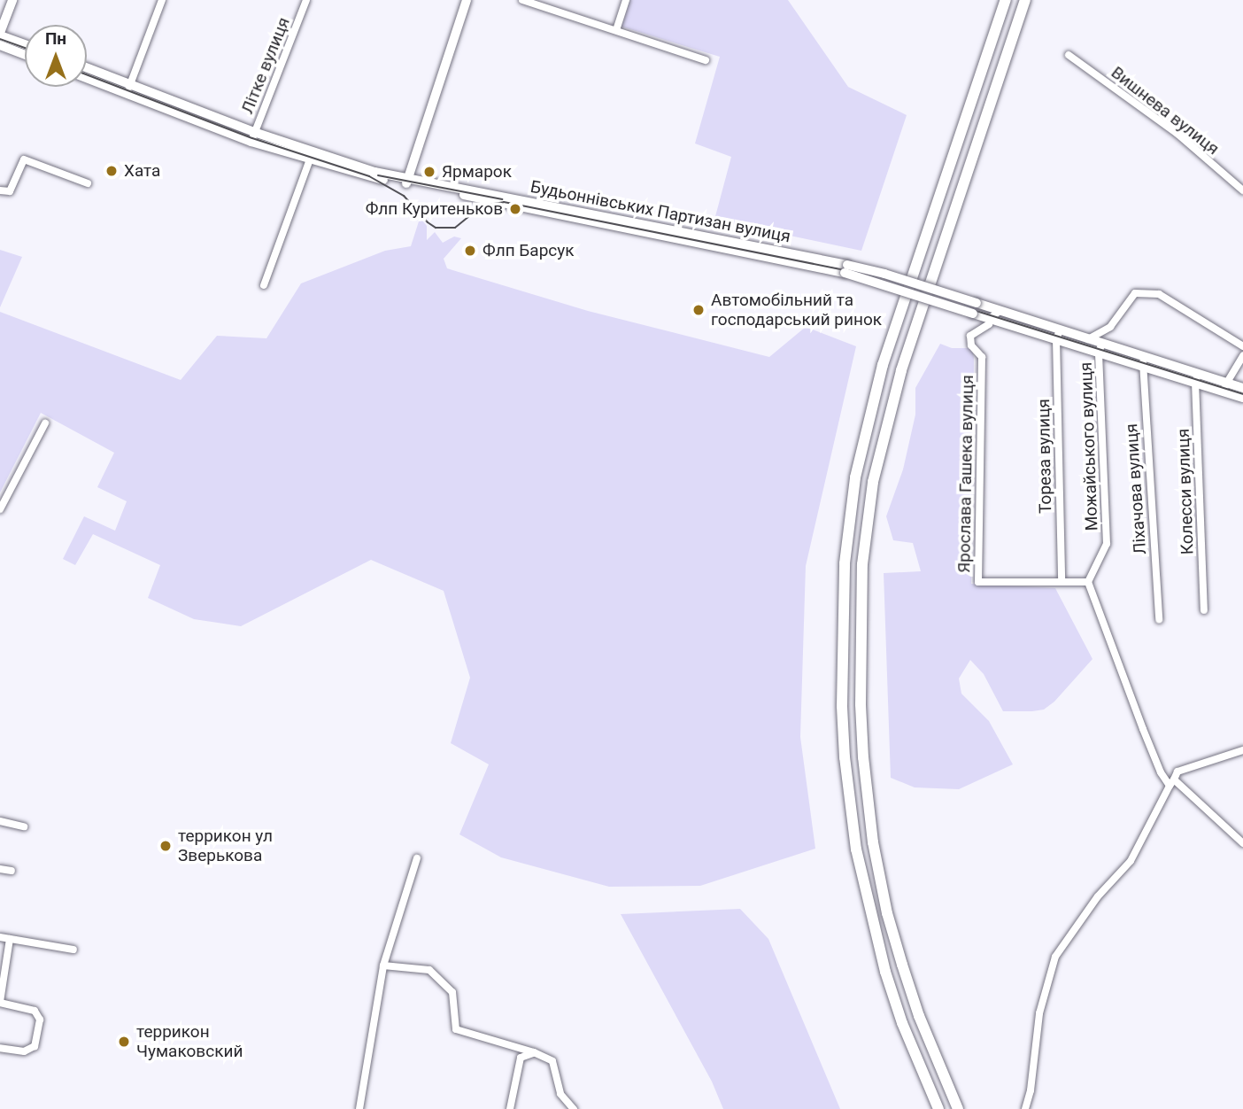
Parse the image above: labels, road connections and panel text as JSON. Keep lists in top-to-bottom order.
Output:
{
  "streets": {
    "main road": ["Будьоннівських Партизан вулиця"],
    "street": [
      "Літке вулиця",
      "Вишнева вулиця",
      "Можайського вулиця",
      "Тореза вулиця",
      "Ярослава Гашека вулиця",
      "Ліхачова вулиця",
      "Колесси вулиця"
    ]
  },
  "crossings": [
    ["Літке вулиця", "Будьоннівських Партизан вулиця"],
    ["Будьоннівських Партизан вулиця", "Можайського вулиця"],
    ["Будьоннівських Партизан вулиця", "Тореза вулиця"],
    ["Будьоннівських Партизан вулиця", "Ярослава Гашека вулиця"],
    ["Будьоннівських Партизан вулиця", "Ліхачова вулиця"],
    ["Будьоннівських Партизан вулиця", "Колесси вулиця"],
    ["Тореза вулиця", "Ярослава Гашека вулиця"]
  ],
  "places": [
    "Хата",
    "Ярмарок",
    "Флп Куритеньков",
    "Флп Барсук",
    "Автомобільний та господарський ринок",
    "террикон ул Зверькова",
    "террикон Чумаковский"
  ],
  "north": "top"
}
